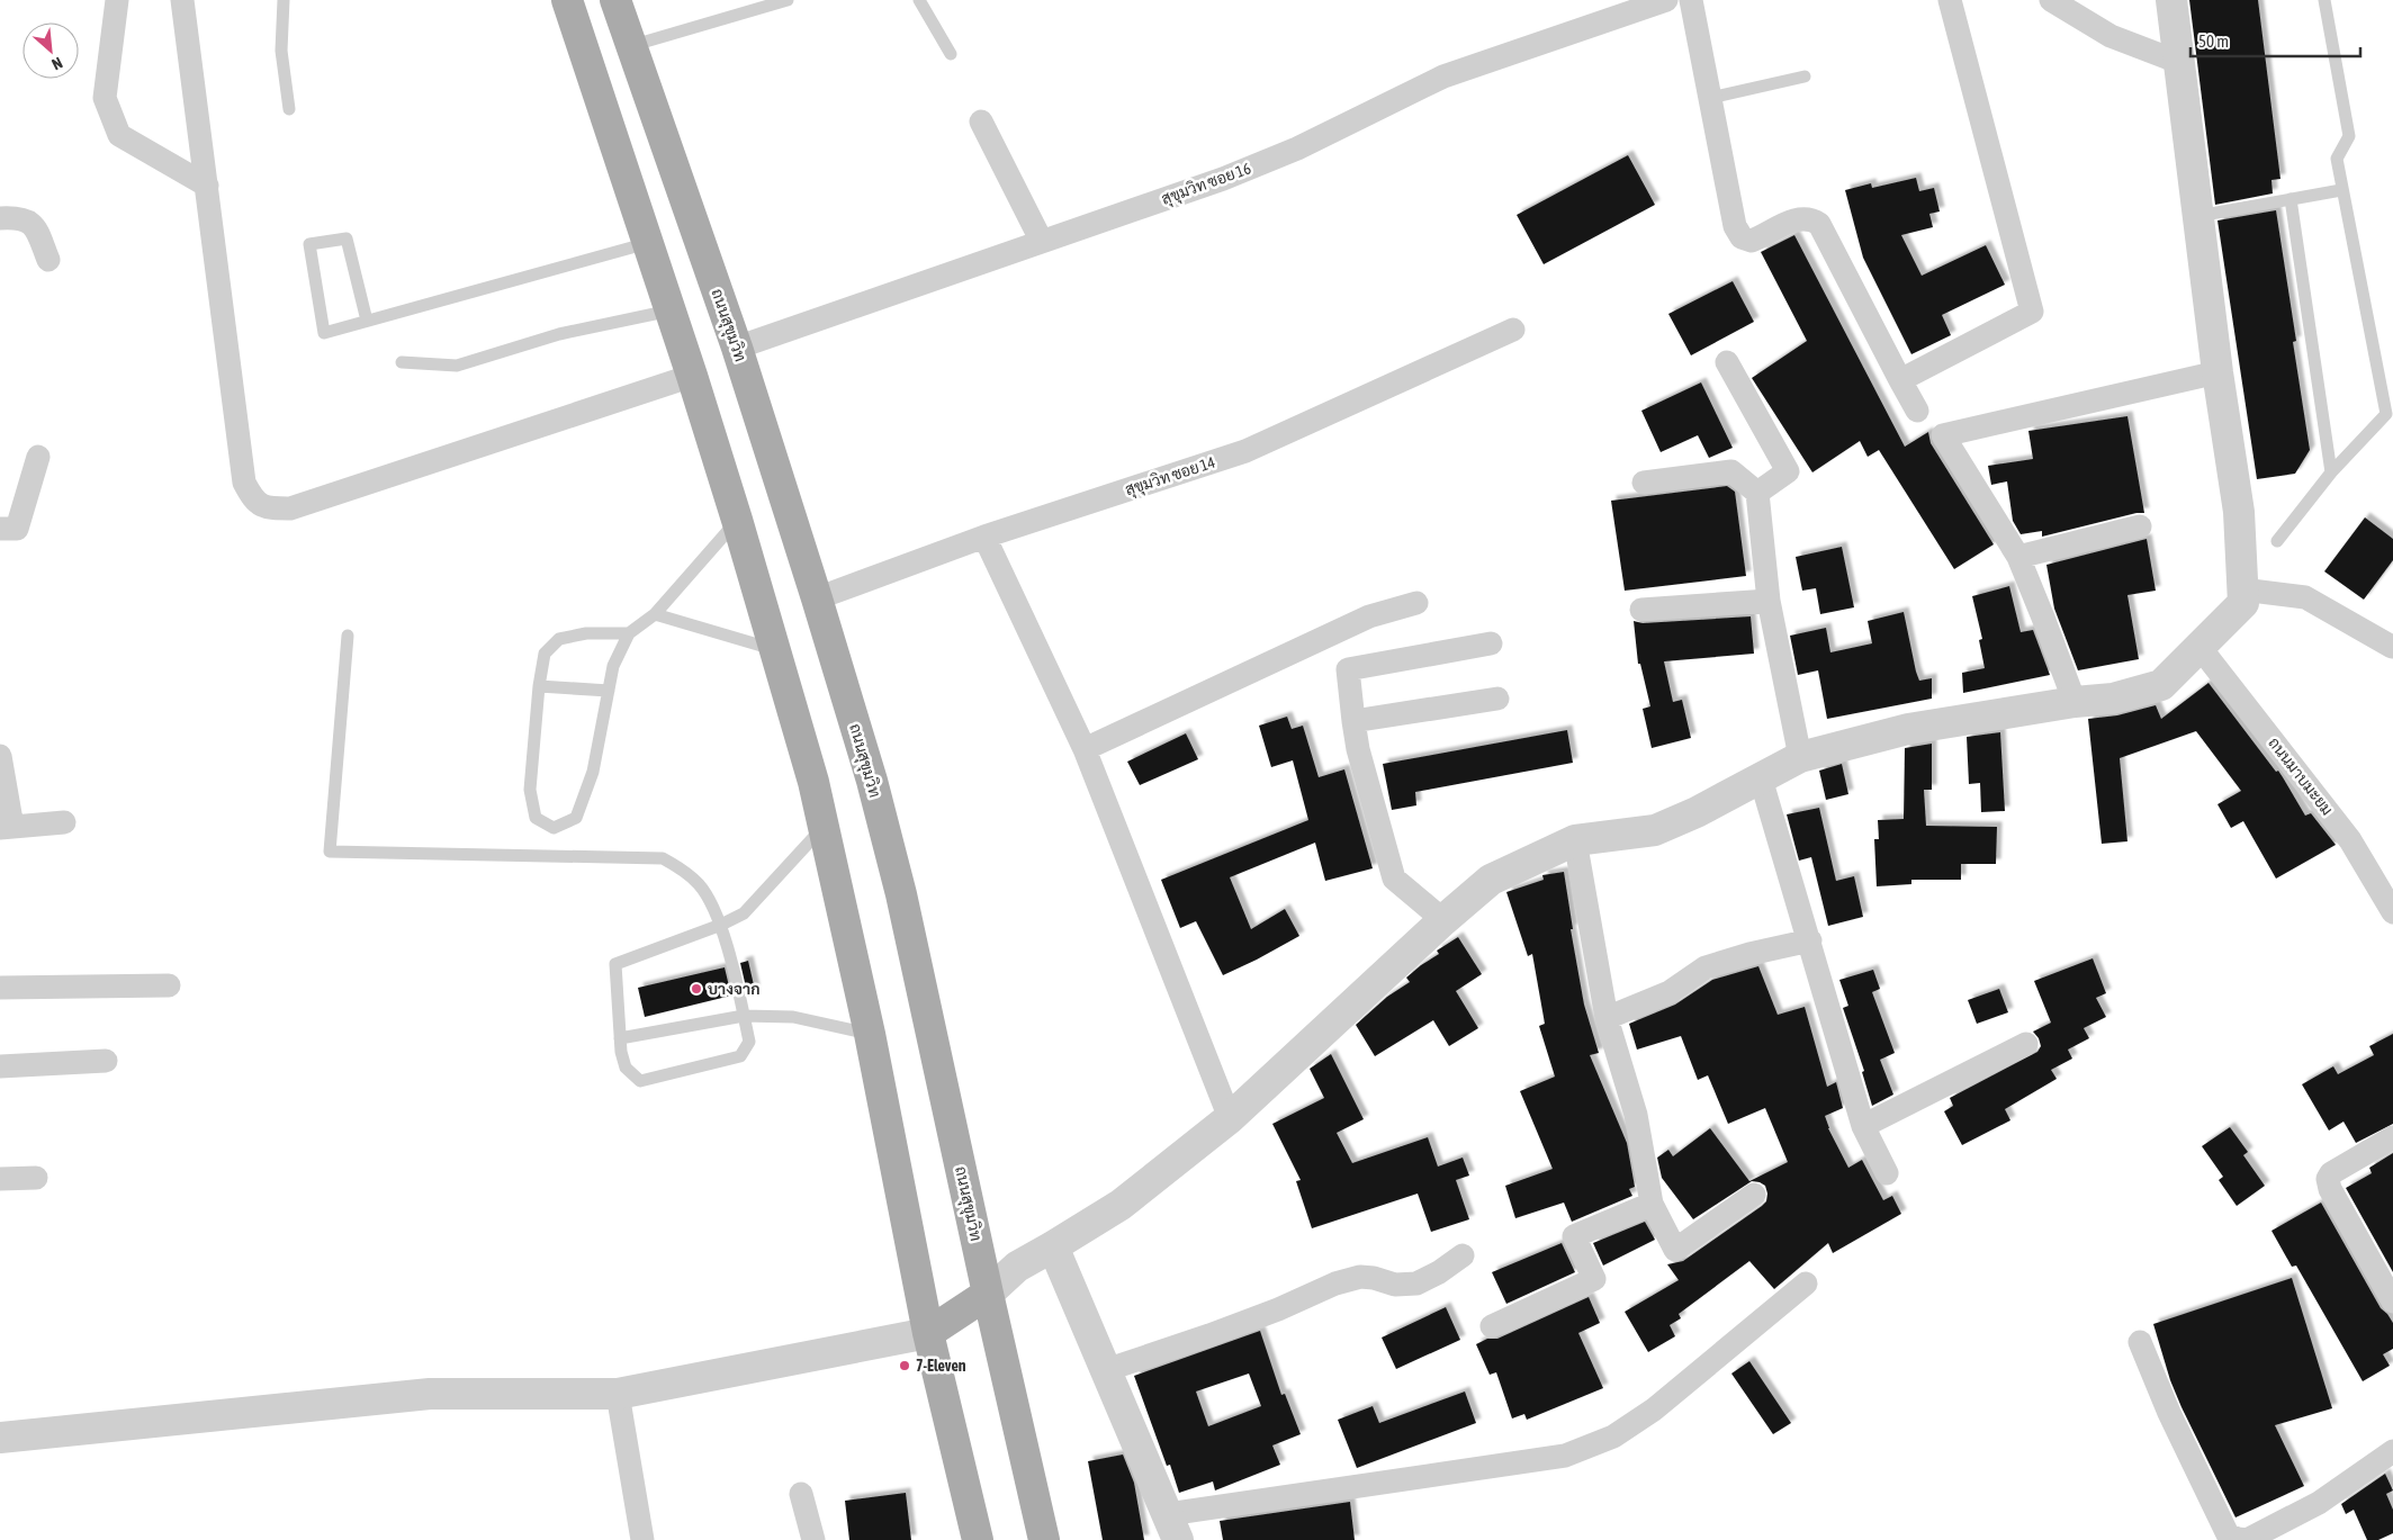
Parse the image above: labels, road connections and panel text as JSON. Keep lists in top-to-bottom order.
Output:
{
  "streets": {
    "main road": ["ถนนสุขุมวิท"],
    "street": ["สุขุมวิท ซอย 16", "สุขุมวิท ซอย 14", "ถนนมาบมะยม"]
  },
  "crossings": [
    ["สุขุมวิท ซอย 16", "ถนนสุขุมวิท"],
    ["ถนนสุขุมวิท", "สุขุมวิท ซอย 14"]
  ],
  "places": ["บางจาก", "7-Eleven"],
  "scale_bar": "50 m",
  "north": "bottom right"
}
